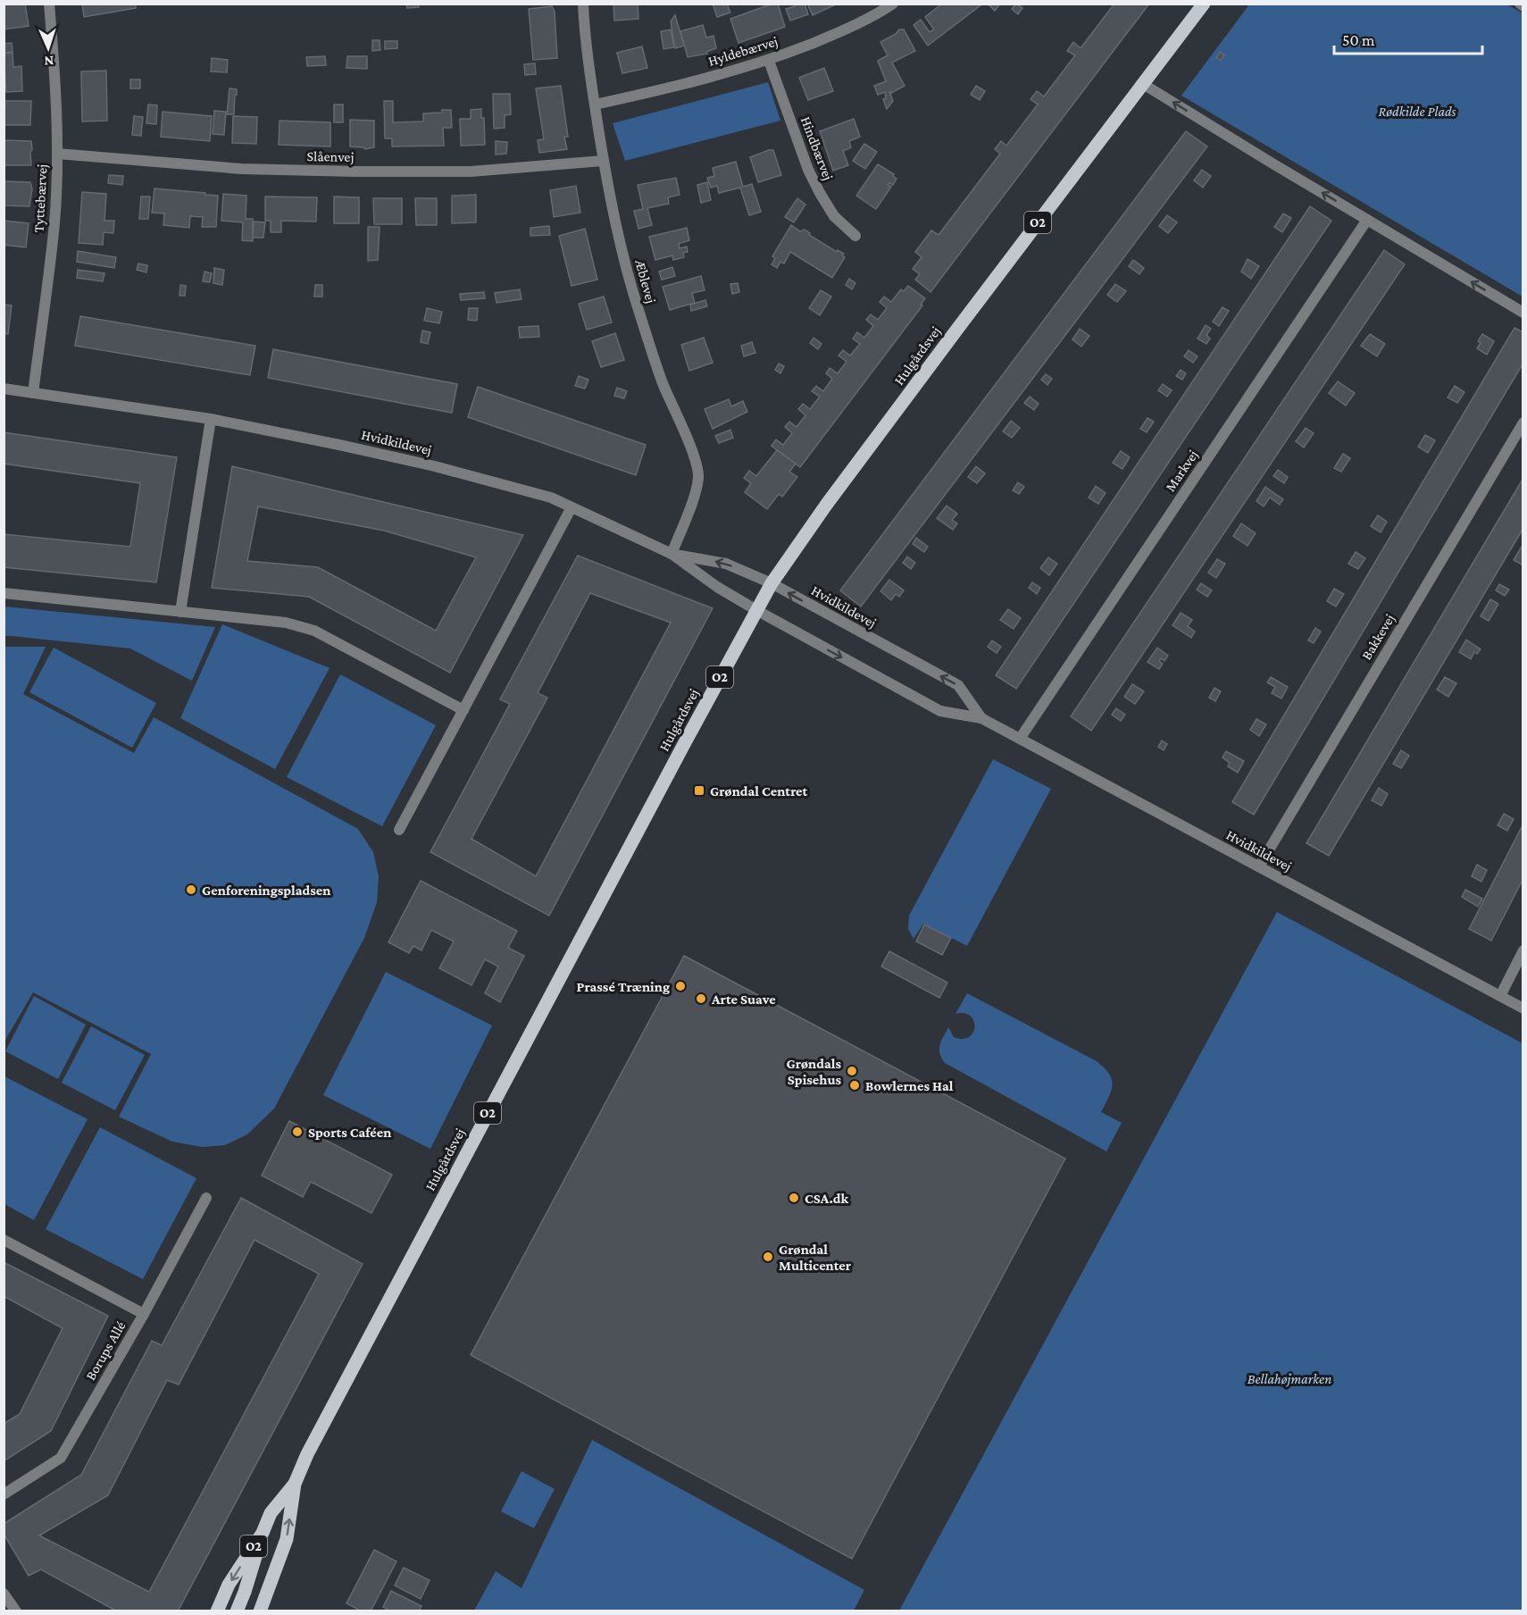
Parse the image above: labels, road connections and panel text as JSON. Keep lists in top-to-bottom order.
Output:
{
  "streets": {
    "main road": ["O2", "Hulgårdsvej"],
    "street": [
      "Hyldebærvej",
      "Hindbærvej",
      "Slåenvej",
      "Tyttebærvej",
      "Æblevej",
      "Hvidkildevej",
      "Markvej",
      "Bakkevej",
      "Borups Allé"
    ]
  },
  "crossings": [
    ["Hyldebærvej", "Hindbærvej"],
    ["Hyldebærvej", "Æblevej"],
    ["Slåenvej", "Tyttebærvej"],
    ["Slåenvej", "Æblevej"],
    ["Tyttebærvej", "Hvidkildevej"],
    ["Æblevej", "Hvidkildevej"],
    ["Hulgårdsvej", "Hvidkildevej"],
    ["Hvidkildevej", "Markvej"],
    ["Hvidkildevej", "Bakkevej"]
  ],
  "parks": ["Rødkilde Plads", "Bellahøjmarken"],
  "places": {
    "transit": ["Grøndal Centret"],
    "other": [
      "Genforeningspladsen",
      "Prassé Træning",
      "Arte Suave",
      "Grøndals Spisehus",
      "Bowlernes Hal",
      "Sports Caféen",
      "CSA.dk",
      "Grøndal Multicenter"
    ]
  },
  "scale_bar": "50 m",
  "north": "bottom"
}
